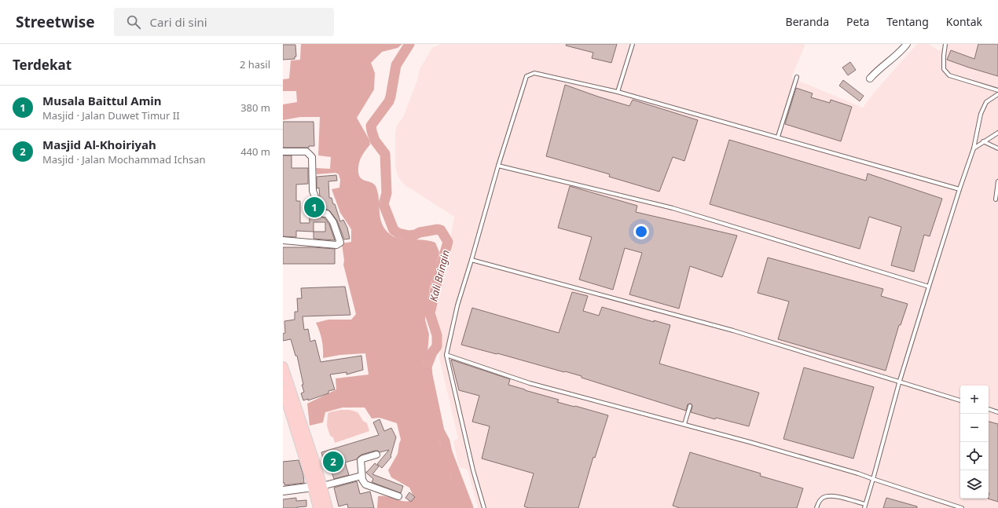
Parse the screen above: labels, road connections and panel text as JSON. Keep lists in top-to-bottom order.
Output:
{
  "water": ["Kali Bringin"],
  "page": {
    "header": "Streetwise",
    "search": "Cari di sini",
    "nav": [
      "Beranda",
      "Peta",
      "Tentang",
      "Kontak"
    ],
    "heading": ["Terdekat", "2 hasil"],
    "list": [
      {
        "mark": "1",
        "name": "Musala Baittul Amin",
        "note": "Masjid · Jalan Duwet Timur II",
        "value": "380 m"
      },
      {
        "mark": "2",
        "name": "Masjid Al-Khoiriyah",
        "note": "Masjid · Jalan Mochammad Ichsan",
        "value": "440 m"
      }
    ],
    "pins": ["1", "2"],
    "map_buttons": ["+", "−"]
  }
}
